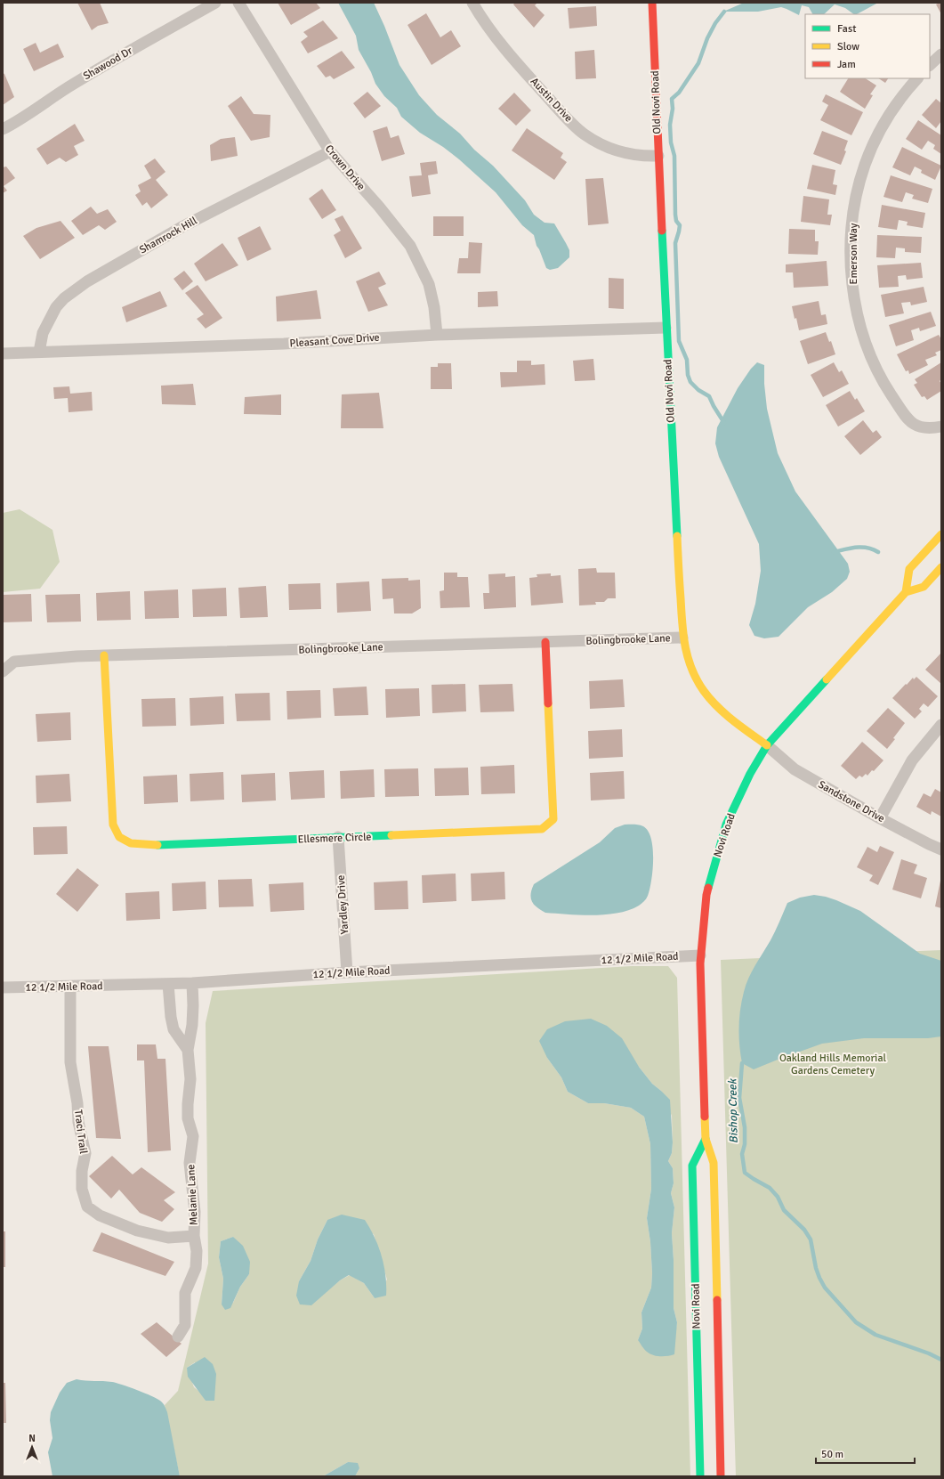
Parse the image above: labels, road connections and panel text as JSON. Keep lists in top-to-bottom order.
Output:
{
  "streets": {
    "street": [
      "Shawood Dr",
      "Austin Drive",
      "Old Novi Road",
      "Crown Drive",
      "Shamrock Hill",
      "Emerson Way",
      "Pleasant Cove Drive",
      "Bolingbrooke Lane",
      "Sandstone Drive",
      "Novi Road",
      "Ellesmere Circle",
      "Yardley Drive",
      "12 1/2 Mile Road",
      "Traci Trail",
      "Melanie Lane"
    ]
  },
  "crossings": [
    ["Austin Drive", "Old Novi Road"],
    ["Old Novi Road", "Pleasant Cove Drive"],
    ["Old Novi Road", "Bolingbrooke Lane"],
    ["Old Novi Road", "Sandstone Drive"],
    ["Old Novi Road", "Novi Road"],
    ["Crown Drive", "Shamrock Hill"],
    ["Crown Drive", "Pleasant Cove Drive"],
    ["Shamrock Hill", "Pleasant Cove Drive"],
    ["Bolingbrooke Lane", "Ellesmere Circle"],
    ["Sandstone Drive", "Novi Road"],
    ["Novi Road", "12 1/2 Mile Road"],
    ["Ellesmere Circle", "Yardley Drive"],
    ["Yardley Drive", "12 1/2 Mile Road"],
    ["12 1/2 Mile Road", "Traci Trail"],
    ["12 1/2 Mile Road", "Melanie Lane"],
    ["Traci Trail", "Melanie Lane"]
  ],
  "water": ["Bishop Creek"],
  "parks": ["Oakland Hills Memorial Gardens Cemetery"],
  "legend": ["Fast", "Slow", "Jam"],
  "scale_bar": "50 m",
  "north": "top"
}
